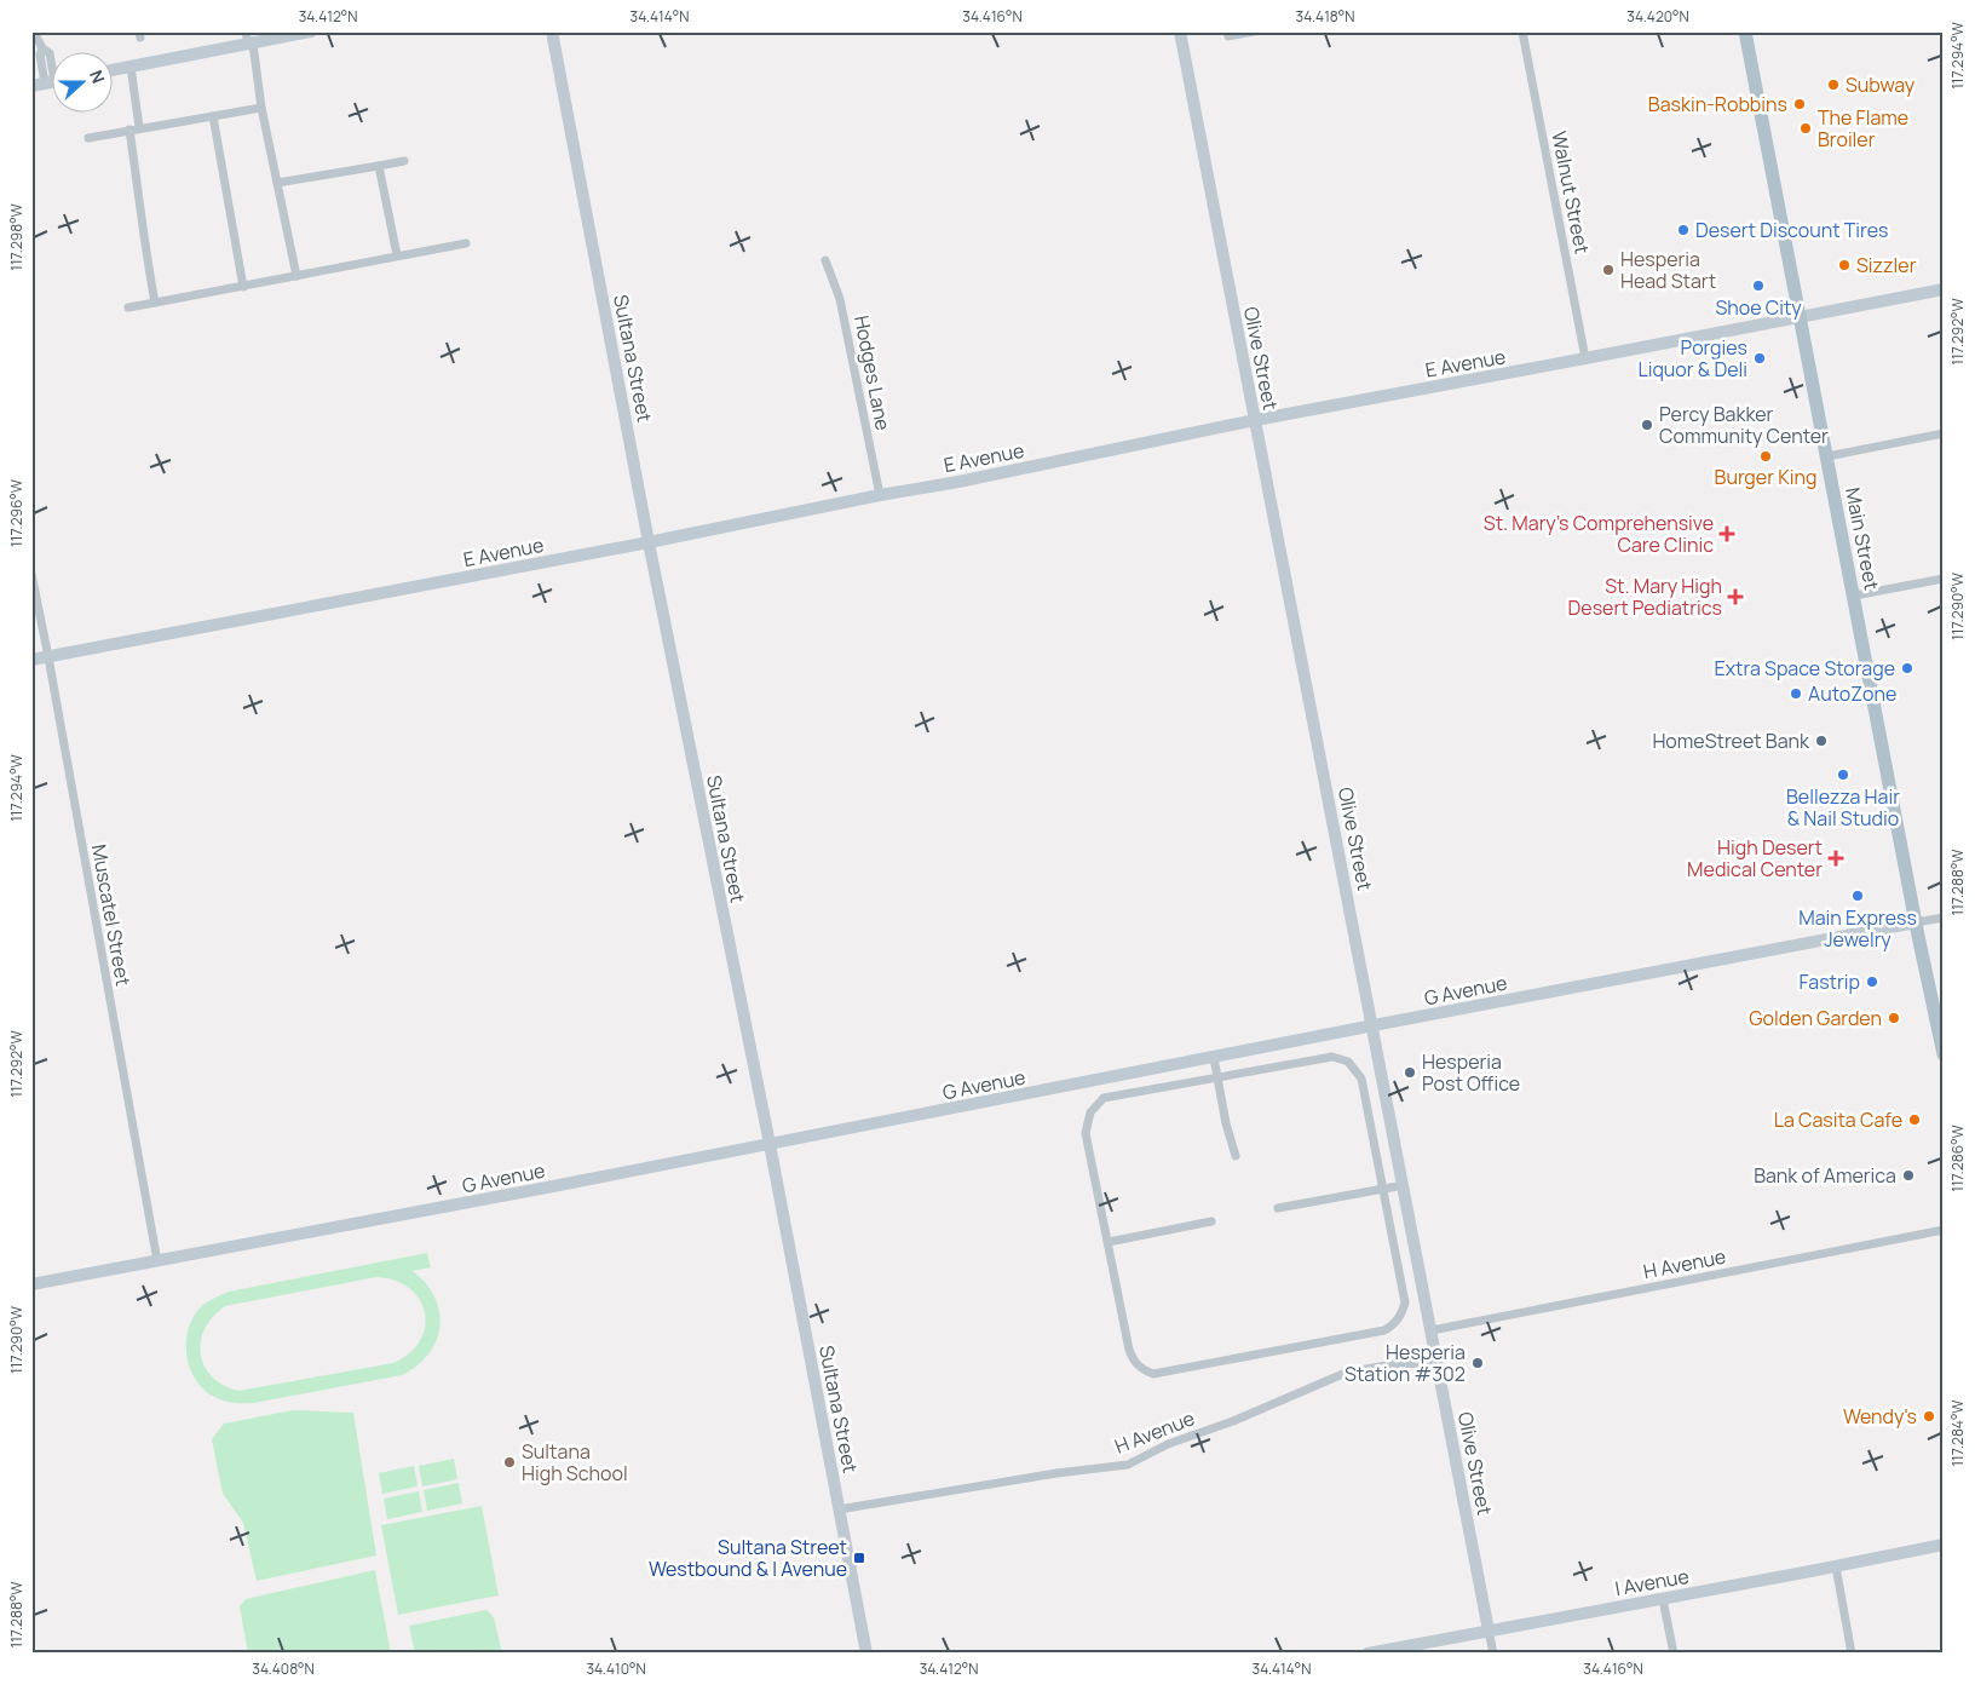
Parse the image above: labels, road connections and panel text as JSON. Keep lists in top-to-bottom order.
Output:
{
  "streets": {
    "main road": ["Main Street"],
    "street": [
      "Walnut Street",
      "Sultana Street",
      "Olive Street",
      "E Avenue",
      "Hodges Lane",
      "Muscatel Street",
      "G Avenue",
      "H Avenue",
      "I Avenue"
    ]
  },
  "crossings": [
    ["Walnut Street", "E Avenue"],
    ["Sultana Street", "E Avenue"],
    ["Sultana Street", "G Avenue"],
    ["Sultana Street", "H Avenue"],
    ["Olive Street", "E Avenue"],
    ["Olive Street", "G Avenue"],
    ["Olive Street", "H Avenue"],
    ["Olive Street", "I Avenue"],
    ["E Avenue", "Hodges Lane"],
    ["E Avenue", "Main Street"],
    ["E Avenue", "Muscatel Street"],
    ["Main Street", "G Avenue"],
    ["Muscatel Street", "G Avenue"]
  ],
  "places": {
    "other": [
      "Subway",
      "Baskin-Robbins",
      "The Flame Broiler",
      "Desert Discount Tires",
      "Sizzler",
      "Hesperia Head Start",
      "Shoe City",
      "Porgies Liquor & Deli",
      "Percy Bakker Community Center",
      "Burger King",
      "Extra Space Storage",
      "AutoZone",
      "HomeStreet Bank",
      "Bellezza Hair & Nail Studio",
      "Main Express Jewelry",
      "Fastrip",
      "Golden Garden",
      "Hesperia Post Office",
      "La Casita Cafe",
      "Bank of America",
      "Hesperia Station #302",
      "Wendy's",
      "Sultana High School"
    ],
    "health": ["St. Mary's Comprehensive Care Clinic", "St. Mary High Desert Pediatrics", "High Desert Medical Center"],
    "transit": ["Sultana Street Westbound & I Avenue"]
  },
  "north": "right",
  "coordinates": [
    "34.412°N",
    "34.414°N",
    "34.416°N",
    "34.418°N",
    "34.420°N",
    "117.294°W",
    "117.298°W",
    "117.292°W",
    "117.296°W",
    "117.290°W",
    "117.288°W",
    "117.286°W",
    "117.284°W",
    "34.408°N",
    "34.410°N"
  ]
}
